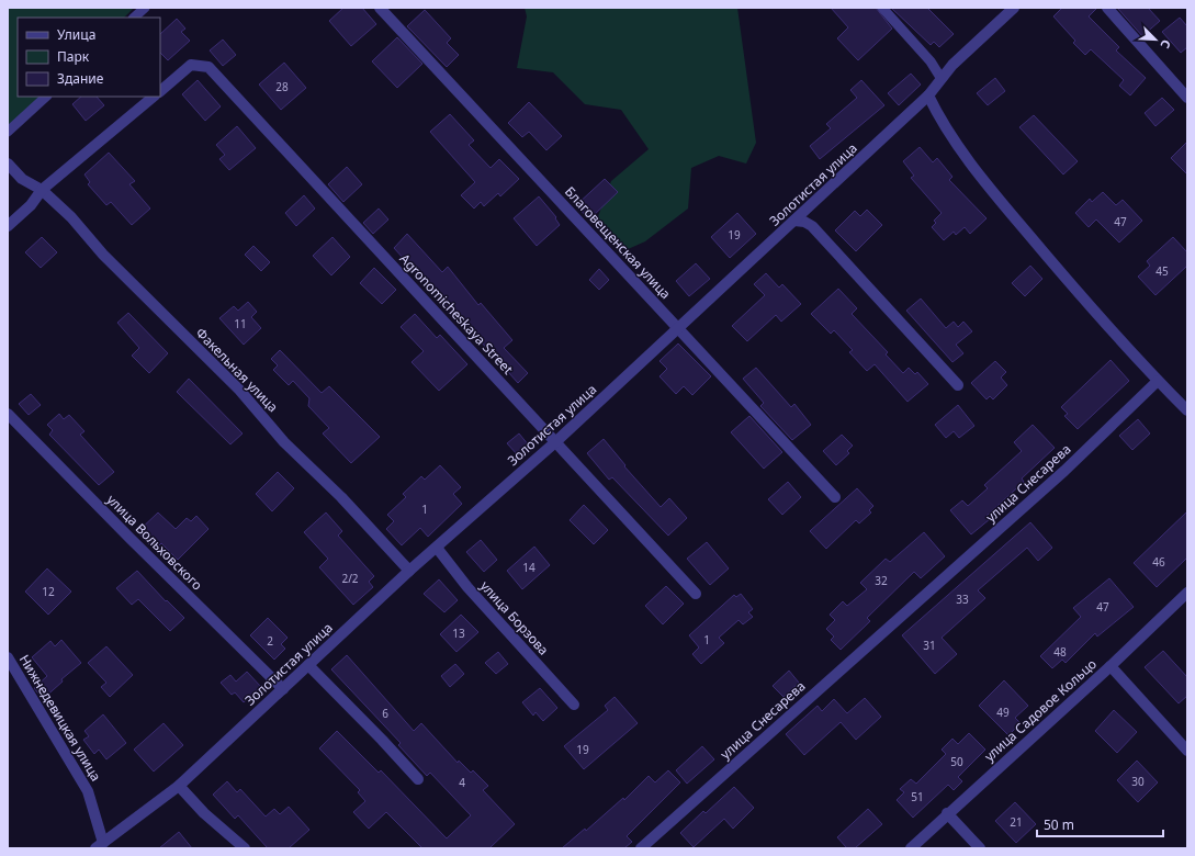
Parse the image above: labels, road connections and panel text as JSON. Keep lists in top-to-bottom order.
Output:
{
  "streets": {
    "street": [
      "Золотистая улица",
      "Благовещенская улица",
      "Agronomicheskaya Street",
      "Факельная улица",
      "улица Снесарева",
      "улица Вольховского",
      "улица Борзова",
      "улица Садовое Кольцо",
      "Нижнедевицкая улица"
    ]
  },
  "crossings": [
    ["Золотистая улица", "Благовещенская улица"],
    ["Золотистая улица", "Agronomicheskaya Street"],
    ["Золотистая улица", "Факельная улица"],
    ["Золотистая улица", "улица Вольховского"],
    ["Золотистая улица", "улица Борзова"],
    ["Золотистая улица", "Нижнедевицкая улица"]
  ],
  "house_numbers": [
    "28",
    "47",
    "19",
    "45",
    "11",
    "1",
    "46",
    "14",
    "2/2",
    "32",
    "12",
    "33",
    "47",
    "13",
    "1",
    "2",
    "31",
    "48",
    "49",
    "6",
    "19",
    "50",
    "30",
    "4",
    "51",
    "21"
  ],
  "legend": ["Улица", "Парк", "Здание"],
  "scale_bar": "50 m",
  "north": "bottom right"
}
